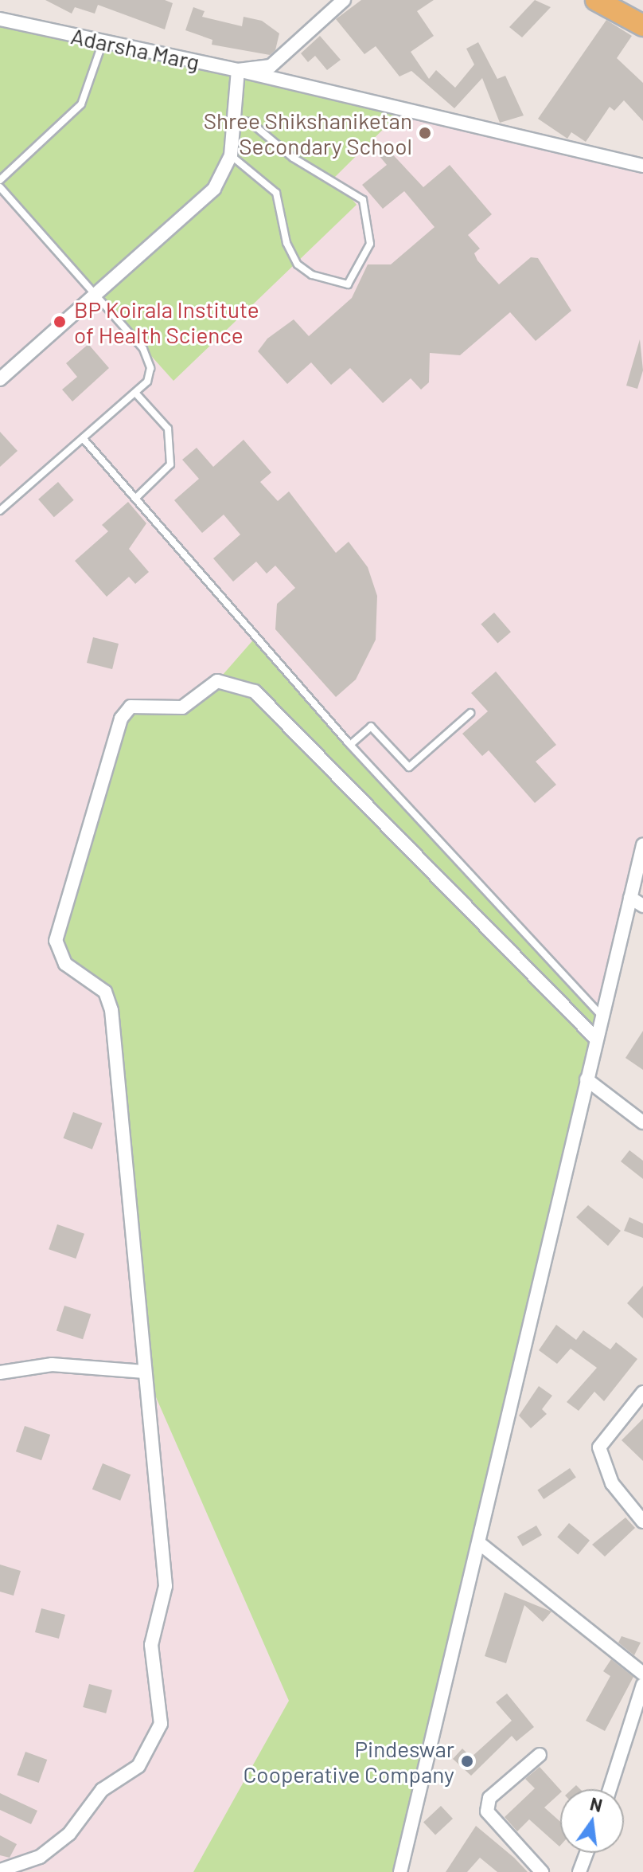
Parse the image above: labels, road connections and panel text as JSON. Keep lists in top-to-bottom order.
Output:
{
  "streets": {
    "street": ["Adarsha Marg"]
  },
  "places": ["Shree Shikshaniketan Secondary School", "BP Koirala Institute of Health Science", "Pindeswar Cooperative Company"],
  "north": "top"
}
